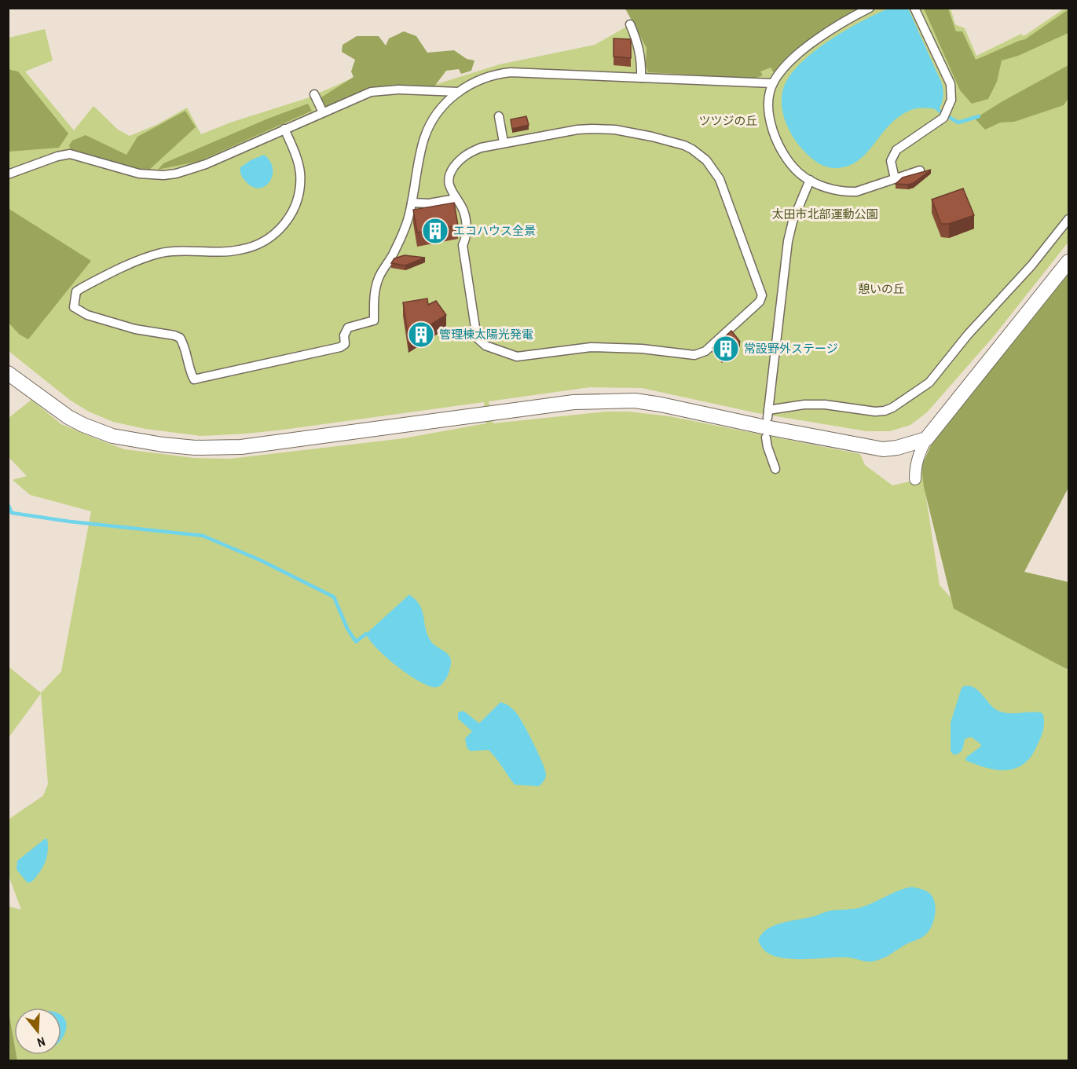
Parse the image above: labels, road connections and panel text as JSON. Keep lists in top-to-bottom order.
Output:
{
  "parks": ["ツツジの丘", "太田市北部運動公園", "憩いの丘"],
  "places": {
    "building": ["エコハウス全景", "管理棟太陽光発電", "常設野外ステージ"]
  },
  "north": "bottom"
}
